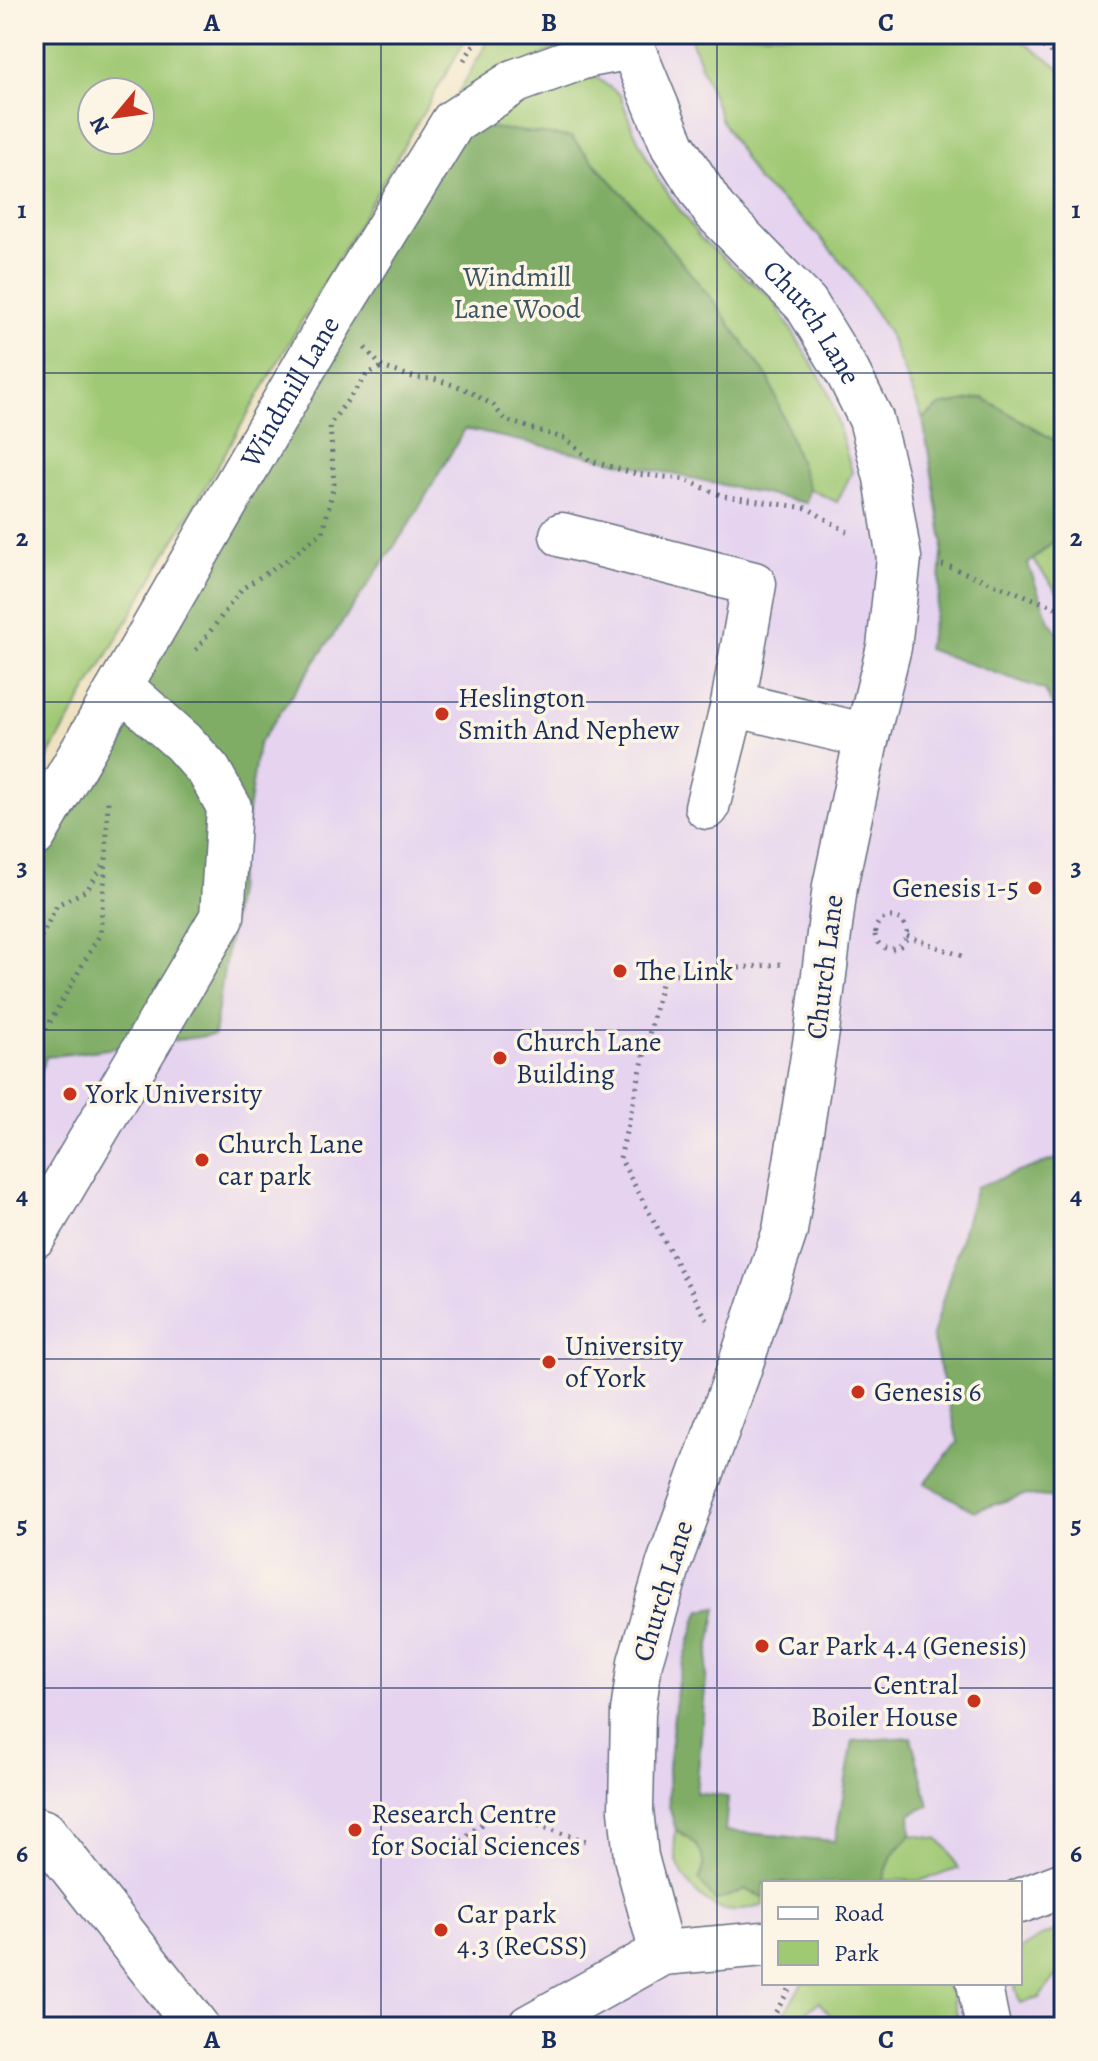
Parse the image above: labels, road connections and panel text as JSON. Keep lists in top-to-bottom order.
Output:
{
  "streets": {
    "street": ["Church Lane", "Windmill Lane"]
  },
  "crossings": [
    ["Church Lane", "Windmill Lane"]
  ],
  "parks": ["Windmill Lane Wood"],
  "places": [
    "Heslington Smith And Nephew",
    "Genesis 1-5",
    "The Link",
    "Church Lane Building",
    "York University",
    "Church Lane car park",
    "University of York",
    "Genesis 6",
    "Car Park 4.4 (Genesis)",
    "Central Boiler House",
    "Research Centre for Social Sciences",
    "Car park 4.3 (ReCSS)"
  ],
  "legend": ["Road", "Park"],
  "north": "bottom left",
  "grid": {
    "columns": ["A", "B", "C"],
    "rows": [
      "1",
      "2",
      "3",
      "4",
      "5",
      "6"
    ]
  }
}
